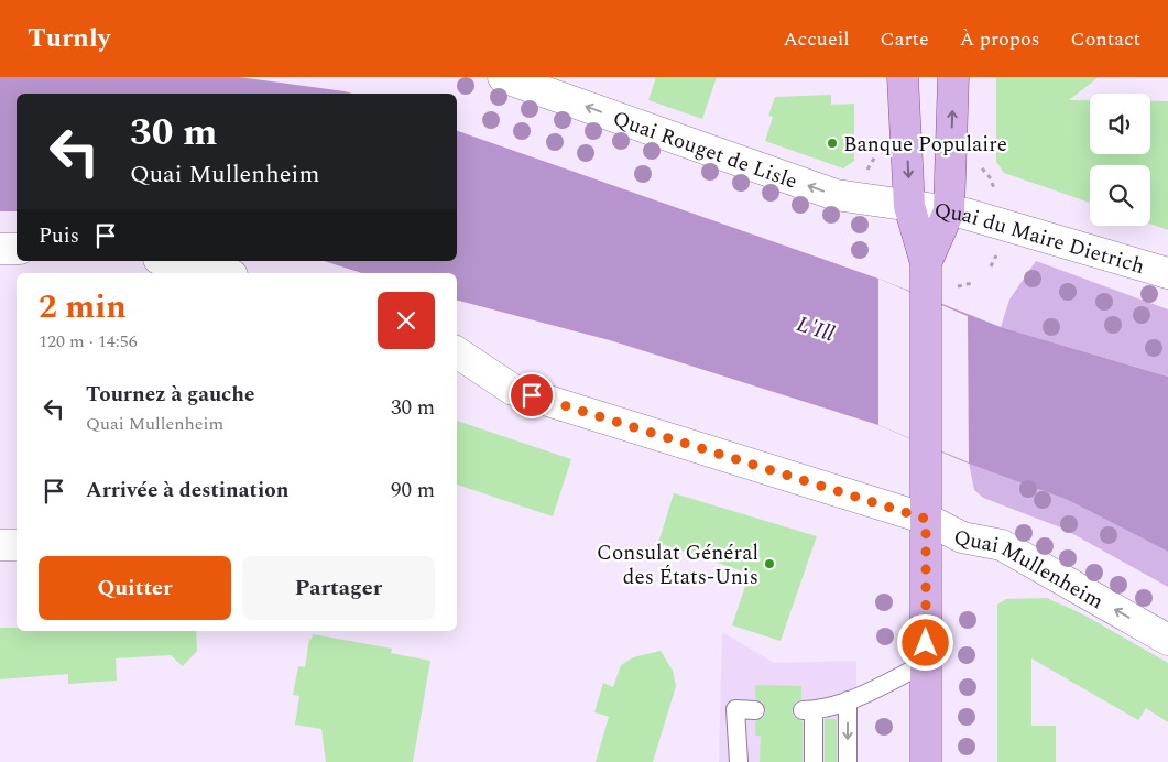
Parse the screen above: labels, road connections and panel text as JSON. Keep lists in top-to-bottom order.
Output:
{
  "streets": {
    "street": ["Quai Rouget de Lisle", "Quai du Maire Dietrich", "Quai Mullenheim"]
  },
  "crossings": [
    ["Quai Rouget de Lisle", "Quai du Maire Dietrich"]
  ],
  "one_way": ["Quai Rouget de Lisle", "Quai Mullenheim"],
  "water": ["L'Ill"],
  "places": ["Banque Populaire", "Consulat Général des États-Unis"],
  "page": {
    "header": "Turnly",
    "nav": [
      "Accueil",
      "Carte",
      "À propos",
      "Contact"
    ],
    "turn": ["30 m", "Quai Mullenheim"],
    "then": "Puis",
    "heading": ["2 min", "120 m · 14:56"],
    "list": [
      {
        "name": "Tournez à gauche",
        "note": "Quai Mullenheim",
        "value": "30 m"
      },
      {
        "name": "Arrivée à destination",
        "value": "90 m"
      }
    ],
    "buttons": ["Quitter", "Partager"]
  }
}
